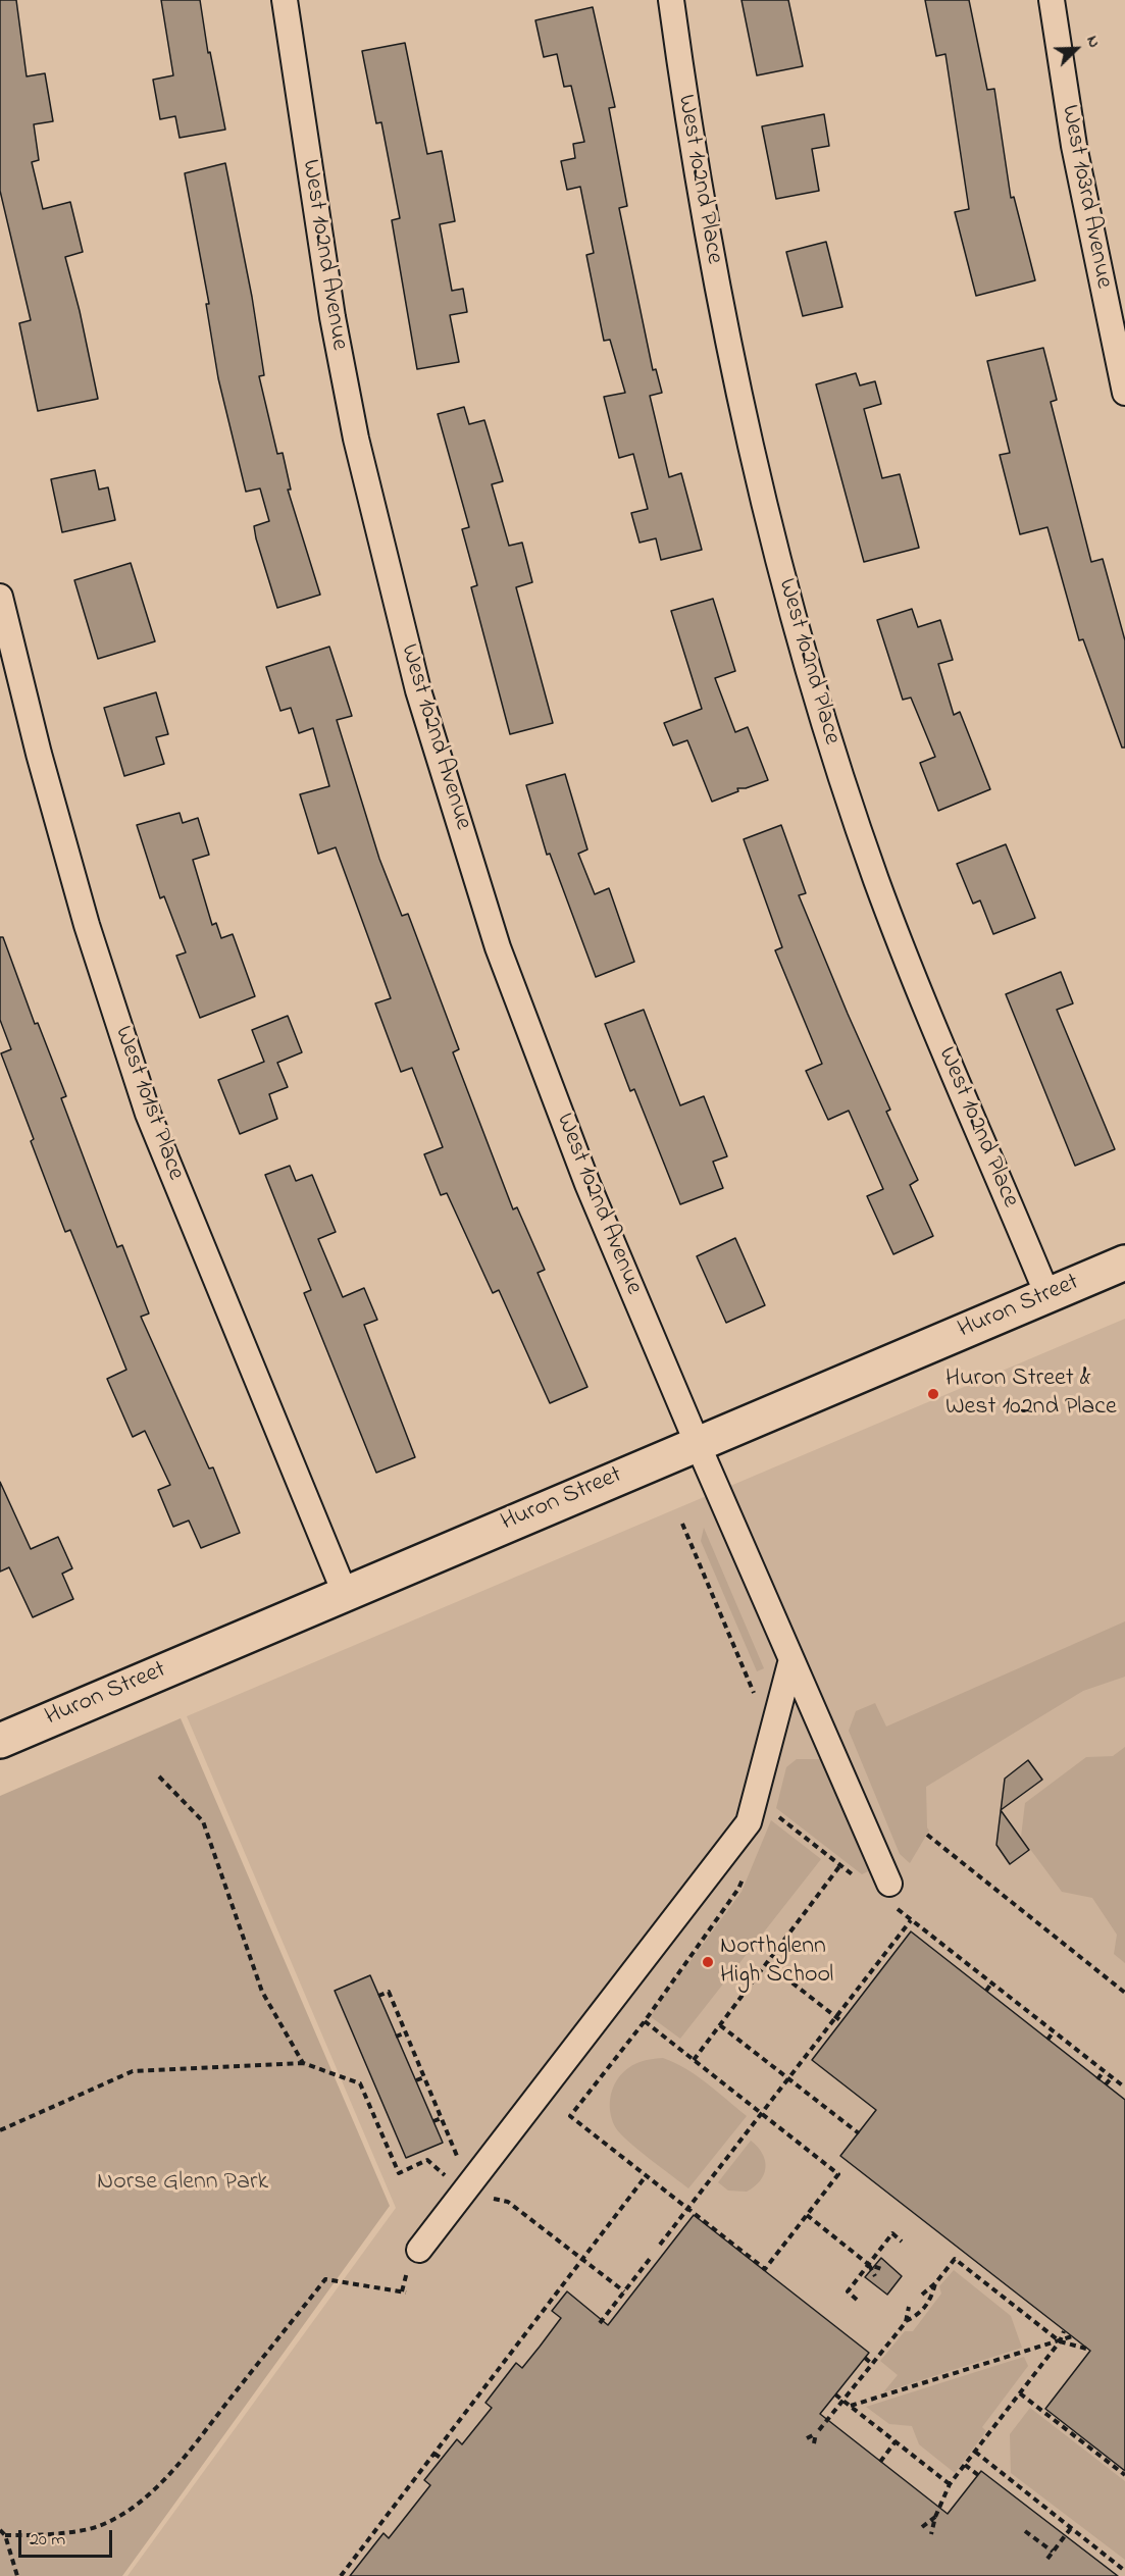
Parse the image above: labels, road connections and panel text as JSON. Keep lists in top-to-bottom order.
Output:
{
  "streets": {
    "main road": ["Huron Street"],
    "street": [
      "West 102nd Place",
      "West 103rd Avenue",
      "West 102nd Avenue",
      "West 101st Place"
    ]
  },
  "crossings": [
    ["West 102nd Place", "Huron Street"],
    ["West 102nd Avenue", "Huron Street"],
    ["West 101st Place", "Huron Street"]
  ],
  "parks": ["Norse Glenn Park"],
  "places": ["Huron Street & West 102nd Place", "Northglenn High School"],
  "scale_bar": "20 m",
  "north": "top right"
}
